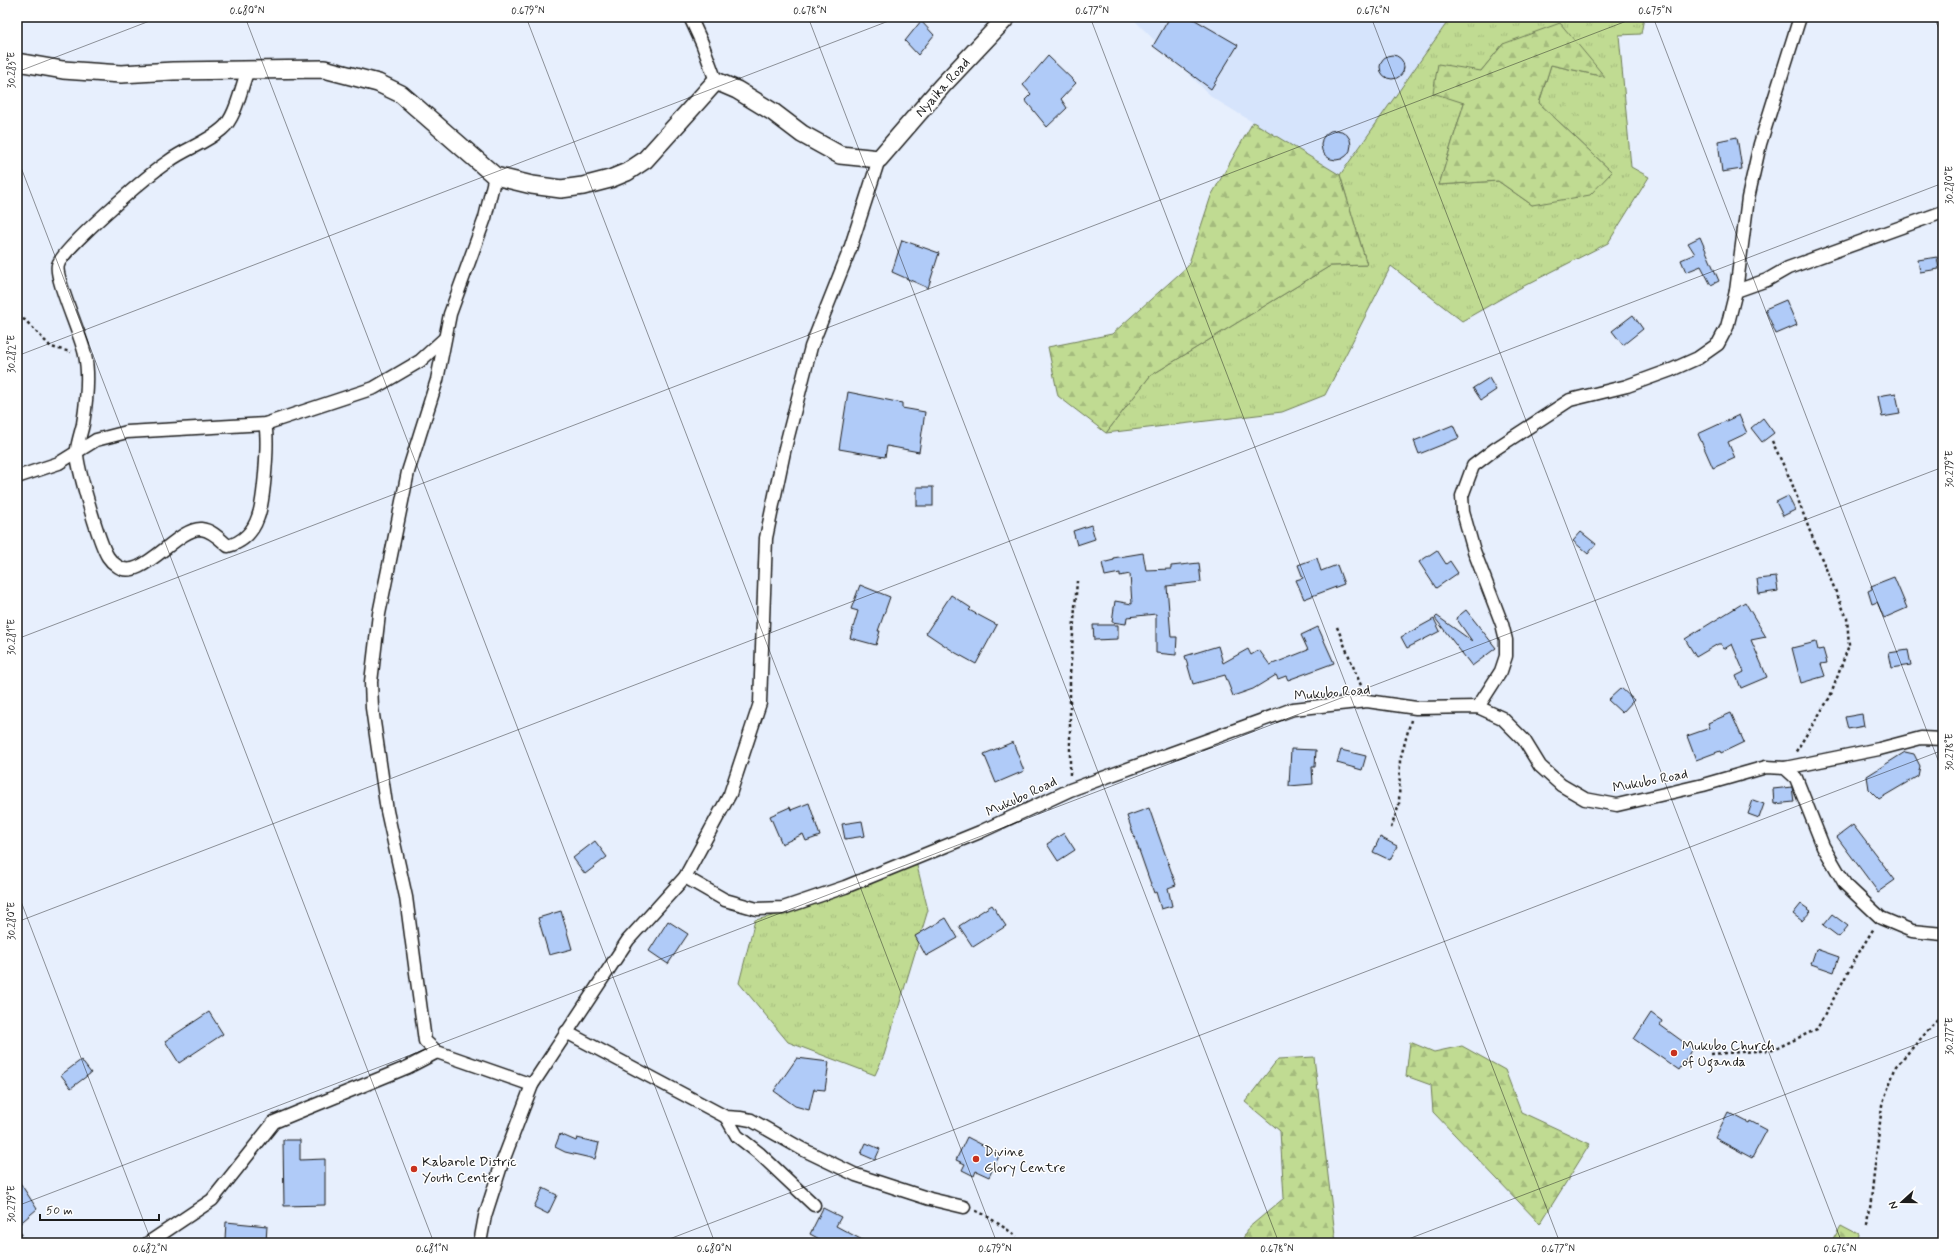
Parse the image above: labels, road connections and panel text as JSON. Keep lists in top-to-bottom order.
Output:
{
  "streets": {
    "street": ["Nyaika Road", "Mukubo Road"]
  },
  "places": ["Mukubo Church of Uganda", "Divine Glory Centre", "Kabarole Distric Youth Center"],
  "scale_bar": "50 m",
  "north": "left",
  "coordinates": [
    "0.680°N",
    "0.679°N",
    "0.678°N",
    "0.677°N",
    "0.676°N",
    "0.675°N",
    "30.283°E",
    "30.280°E",
    "30.282°E",
    "30.279°E",
    "30.281°E",
    "30.278°E",
    "30.277°E",
    "0.682°N",
    "0.681°N"
  ]
}
